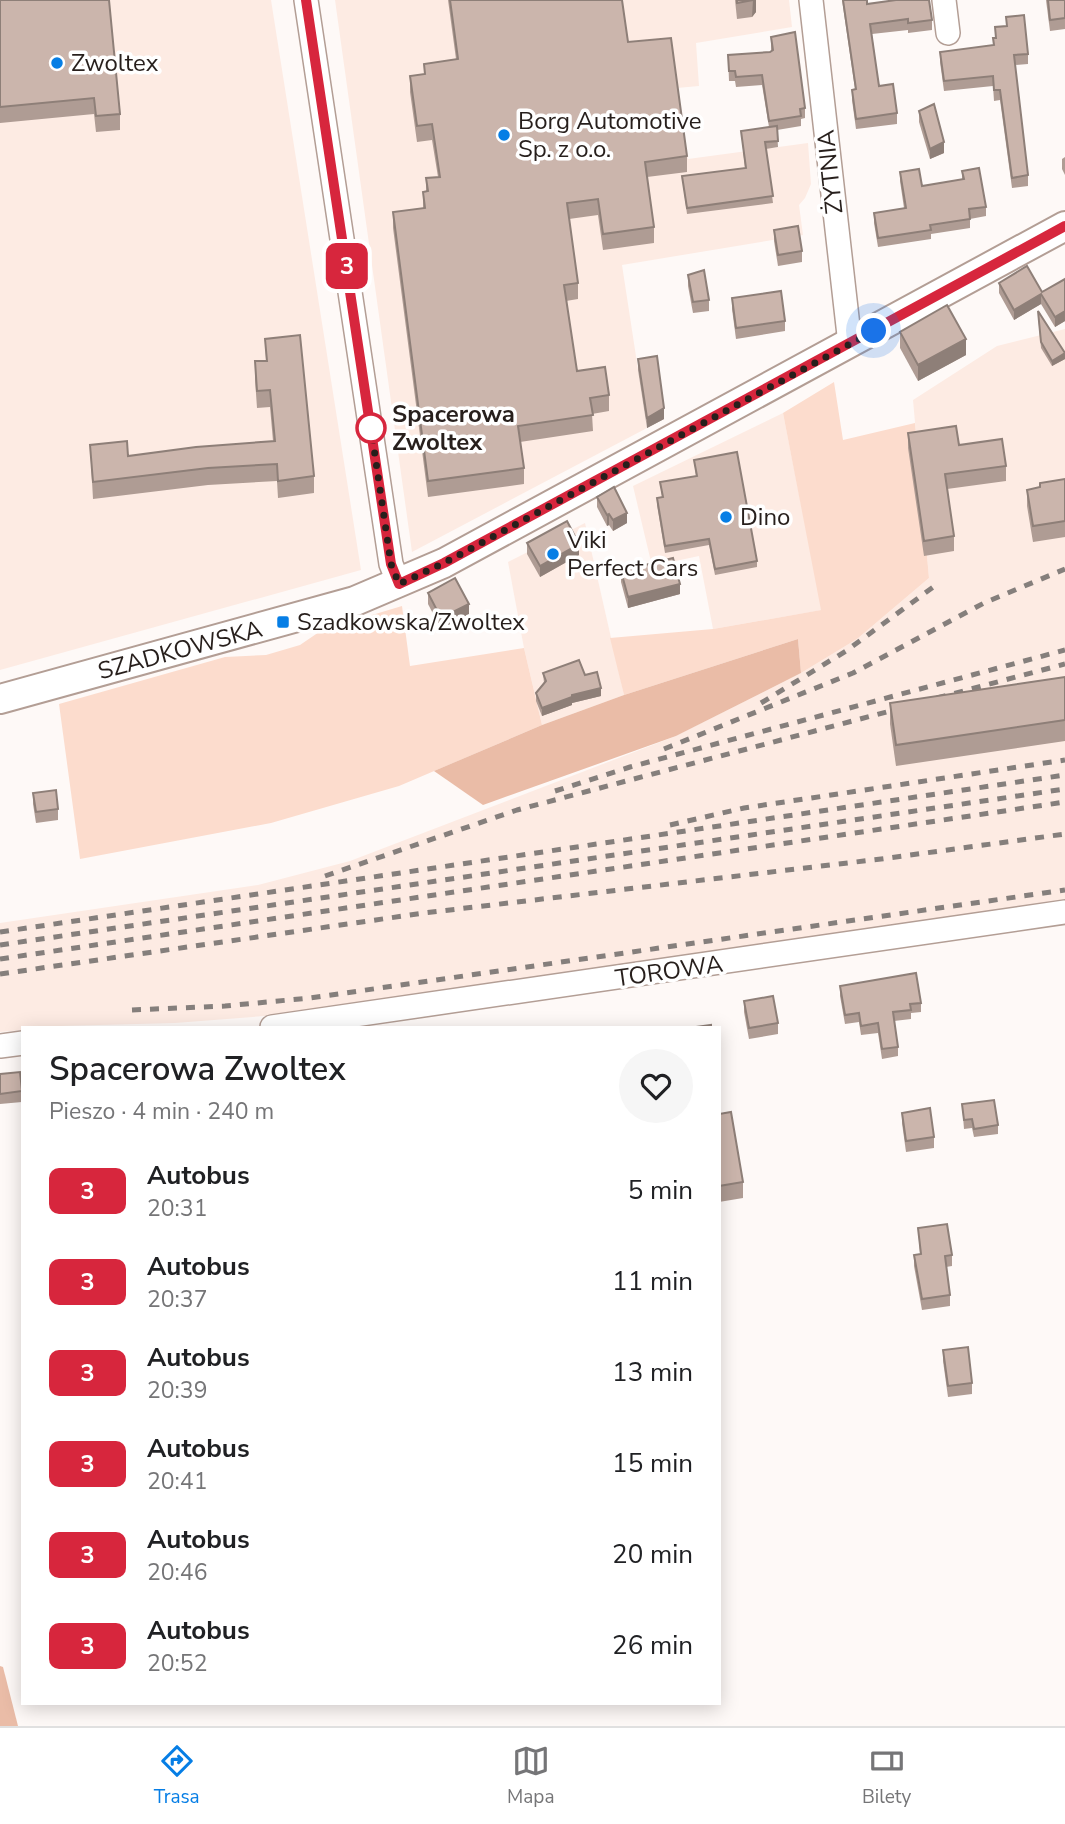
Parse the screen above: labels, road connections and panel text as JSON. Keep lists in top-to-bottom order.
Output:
{
  "streets": {
    "street": ["ŻYTNIA", "SZADKOWSKA", "TOROWA"]
  },
  "crossings": [
    ["ŻYTNIA", "SZADKOWSKA"]
  ],
  "places": {
    "other": [
      "Zwoltex",
      "Borg Automotive Sp. z o.o.",
      "Spacerowa Zwoltex",
      "Dino",
      "Viki Perfect Cars"
    ],
    "transit": ["Szadkowska/Zwoltex"]
  },
  "lines": ["bus line 3"],
  "page": {
    "on_map": "3",
    "heading": ["Spacerowa Zwoltex", "Pieszo · 4 min · 240 m"],
    "list": [
      {
        "mark": "3",
        "name": "Autobus",
        "note": "20:31",
        "value": "5 min"
      },
      {
        "mark": "3",
        "name": "Autobus",
        "note": "20:37",
        "value": "11 min"
      },
      {
        "mark": "3",
        "name": "Autobus",
        "note": "20:39",
        "value": "13 min"
      },
      {
        "mark": "3",
        "name": "Autobus",
        "note": "20:41",
        "value": "15 min"
      },
      {
        "mark": "3",
        "name": "Autobus",
        "note": "20:46",
        "value": "20 min"
      },
      {
        "mark": "3",
        "name": "Autobus",
        "note": "20:52",
        "value": "26 min"
      }
    ],
    "tabs": ["Trasa", "Mapa", "Bilety"]
  }
}
